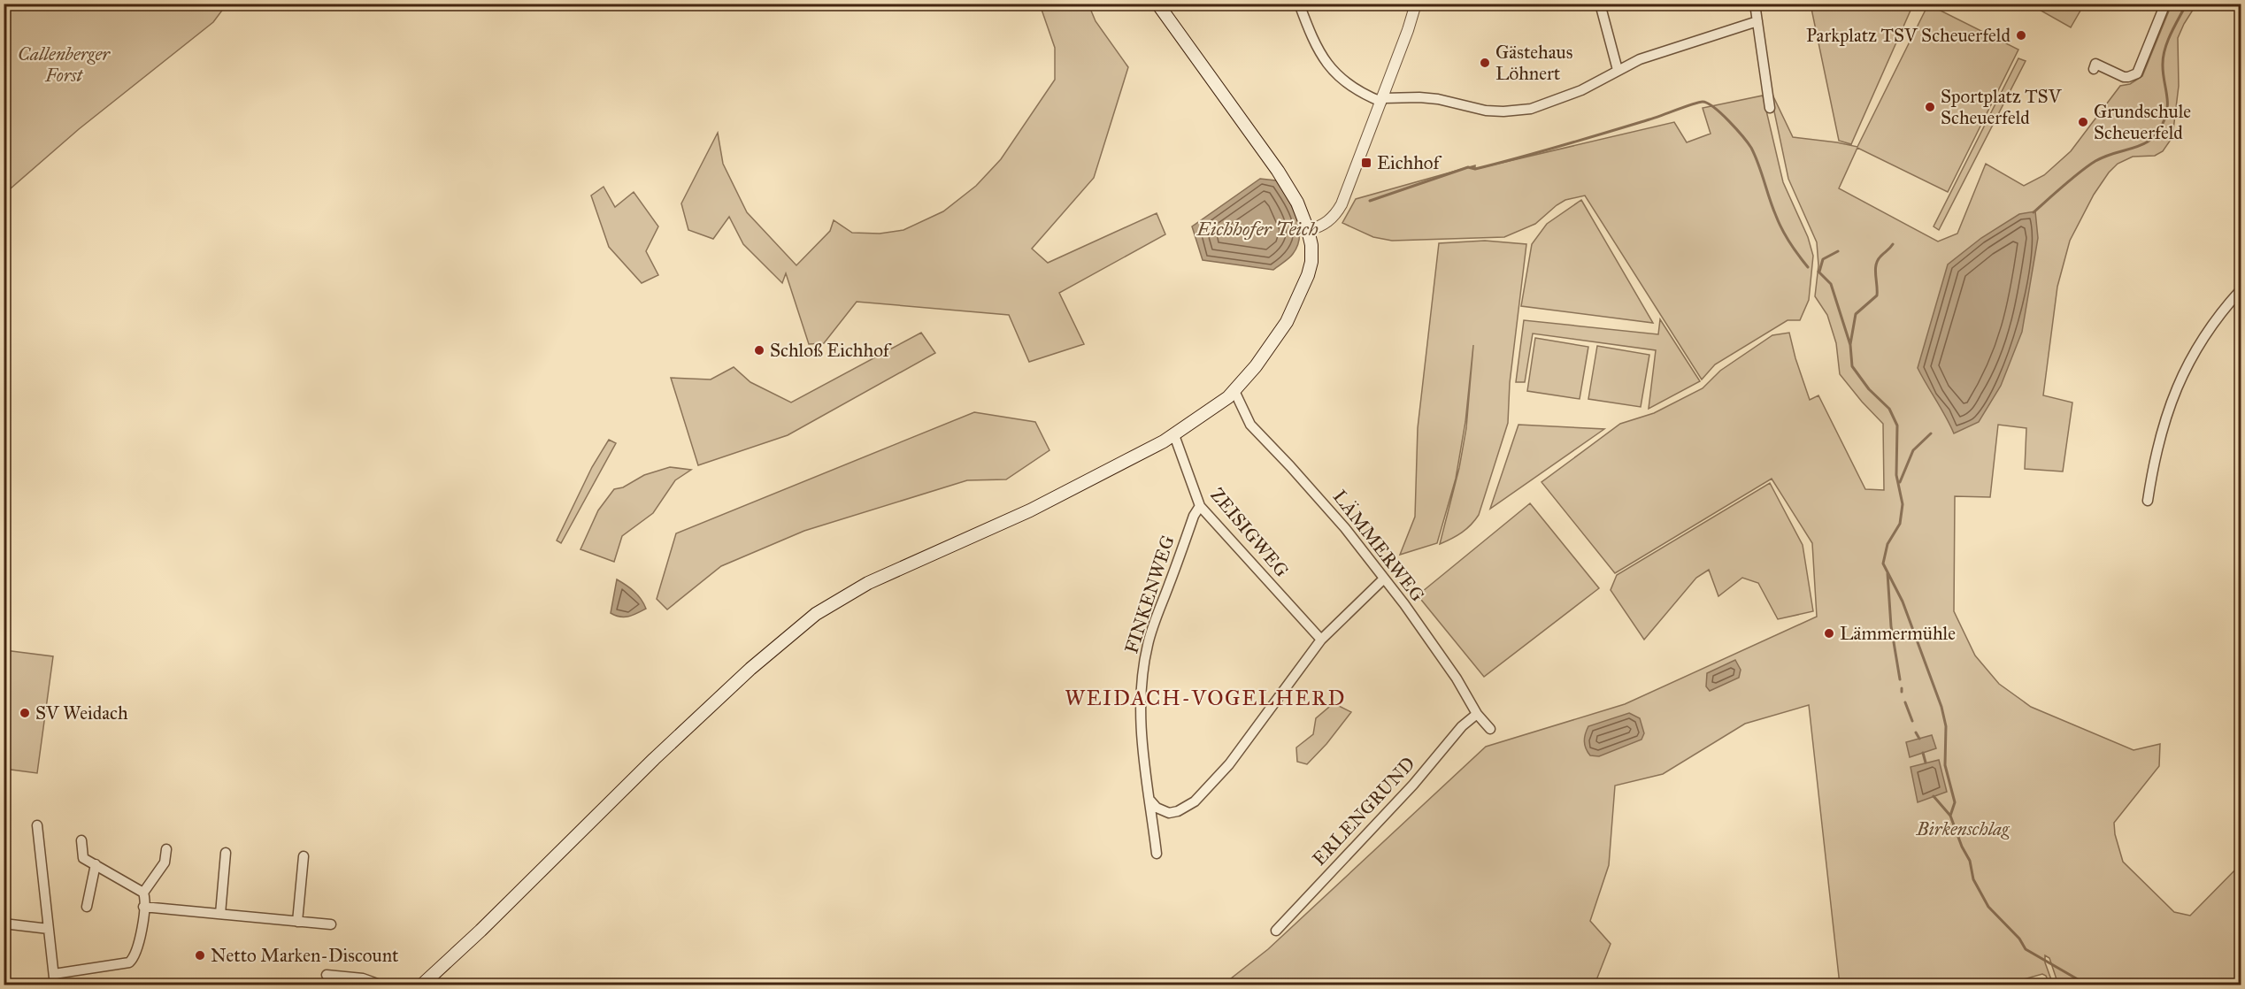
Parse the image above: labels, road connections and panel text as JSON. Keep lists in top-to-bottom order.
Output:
{
  "streets": {
    "street": [
      "ZEISIGWEG",
      "LÄMMERWEG",
      "FINKENWEG",
      "ERLENGRUND"
    ]
  },
  "crossings": [
    ["ZEISIGWEG", "FINKENWEG"],
    ["LÄMMERWEG", "ERLENGRUND"]
  ],
  "districts": ["WEIDACH-VOGELHERD"],
  "water": ["Eichhofer Teich"],
  "parks": ["Callenberger Forst", "Birkenschlag"],
  "places": {
    "other": [
      "Parkplatz TSV Scheuerfeld",
      "Gästehaus Löhnert",
      "Sportplatz TSV Scheuerfeld",
      "Grundschule Scheuerfeld",
      "Schloß Eichhof",
      "Lämmermühle",
      "SV Weidach",
      "Netto Marken-Discount"
    ],
    "transit": ["Eichhof"]
  }
}
